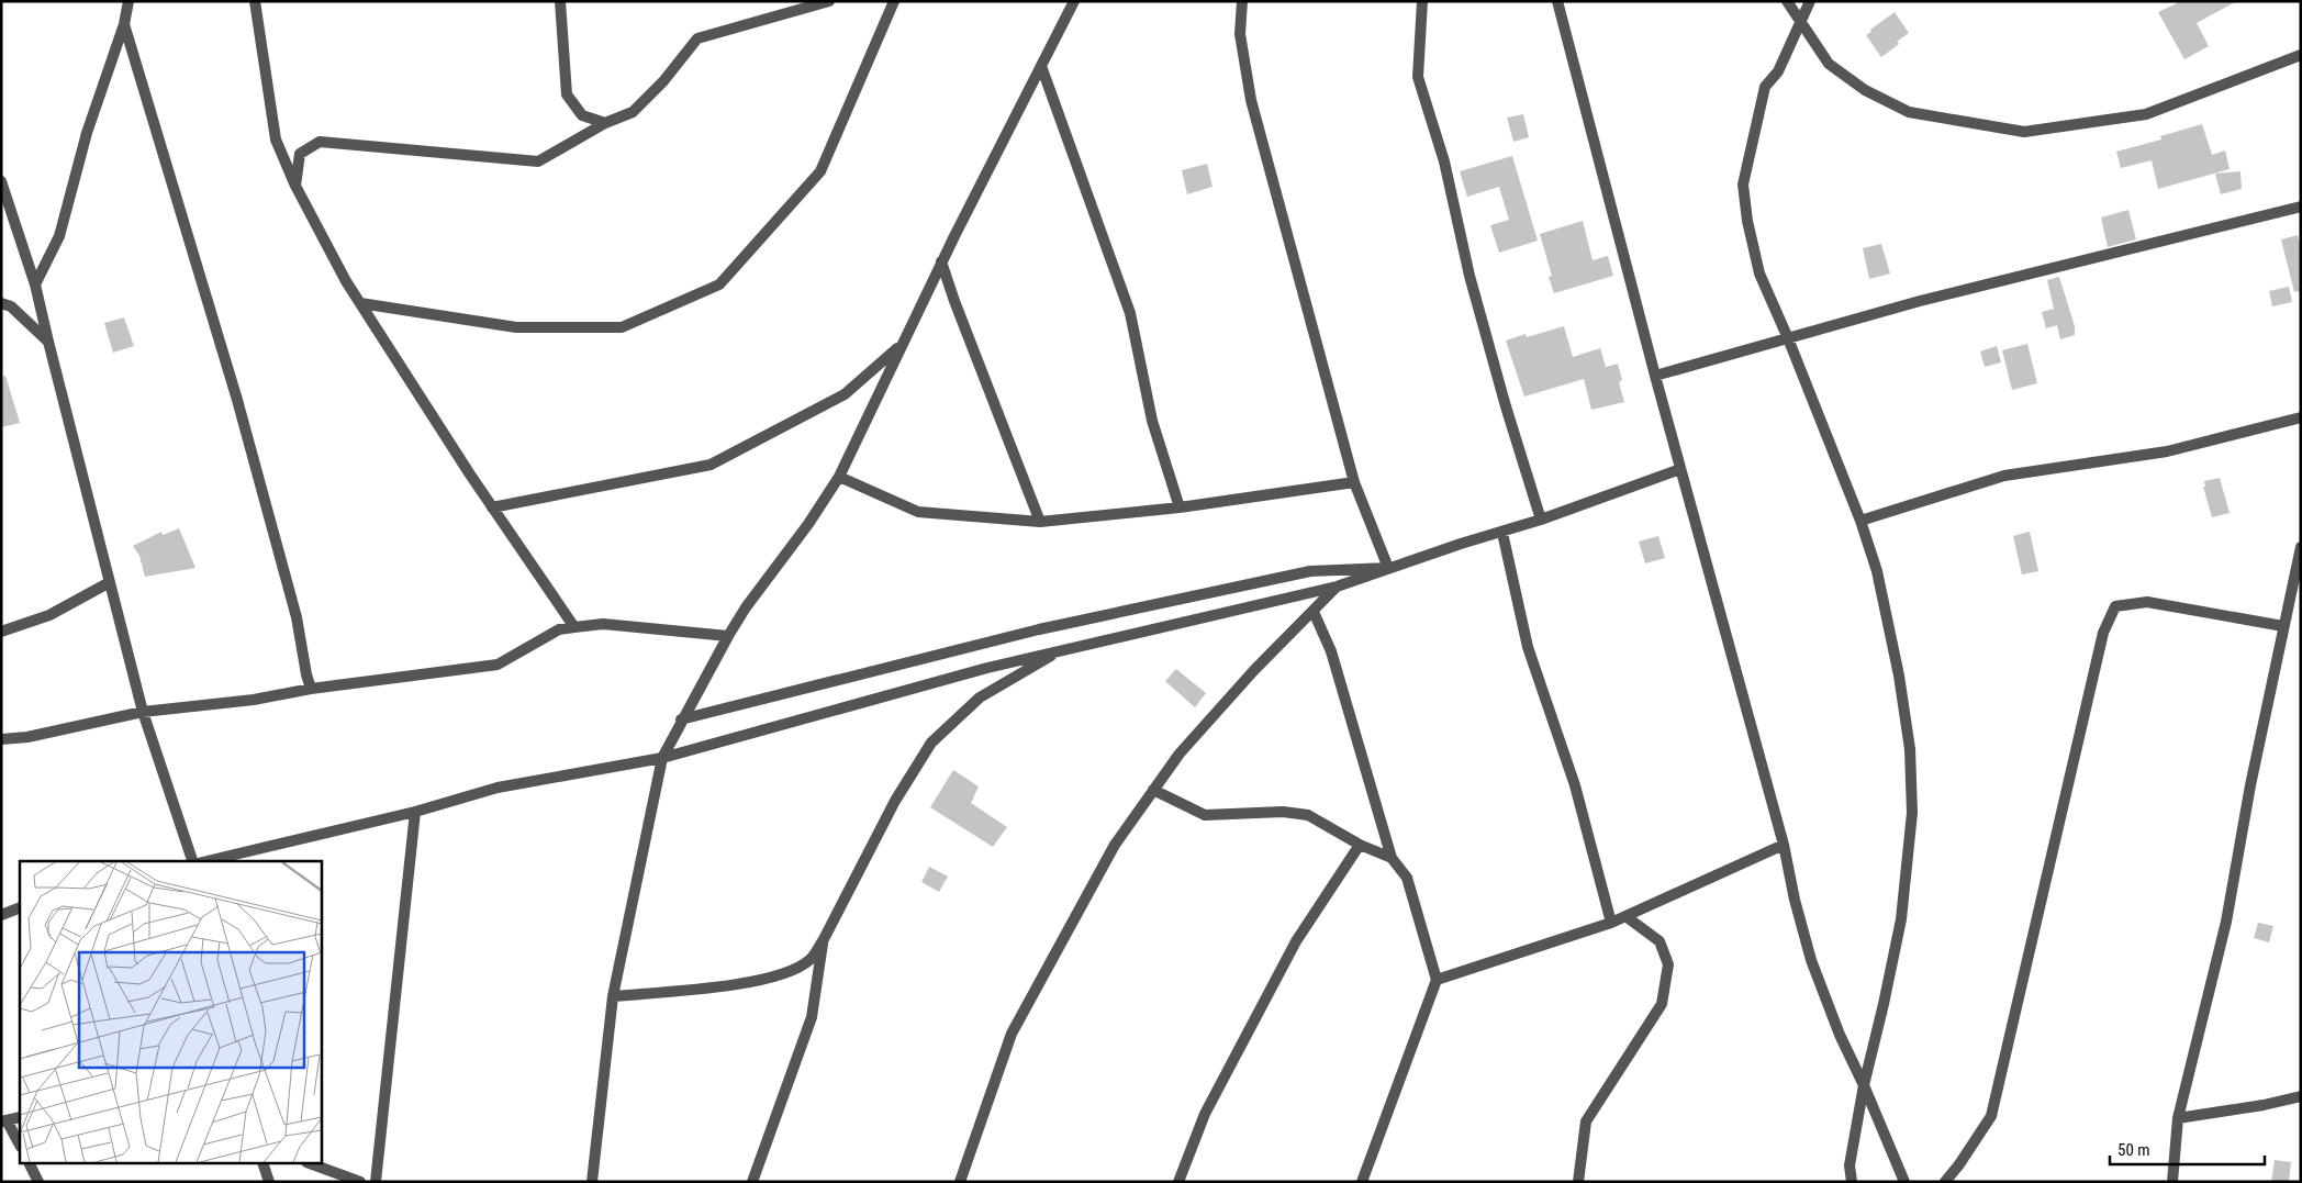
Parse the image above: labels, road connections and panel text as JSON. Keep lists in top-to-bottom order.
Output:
{
  "scale_bar": "50 m"
}
